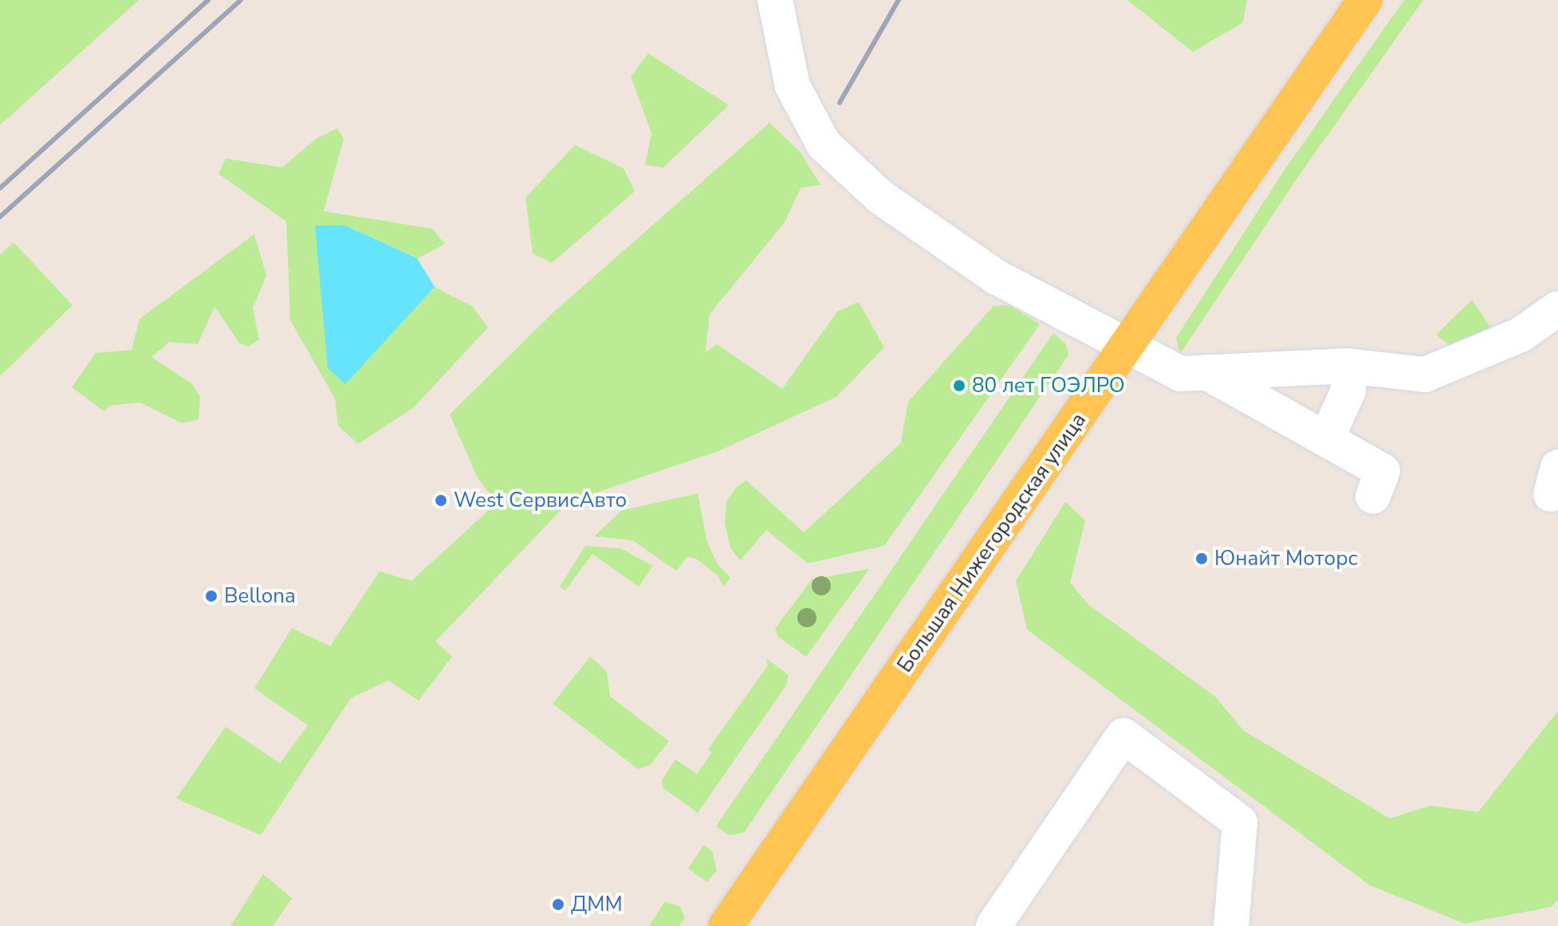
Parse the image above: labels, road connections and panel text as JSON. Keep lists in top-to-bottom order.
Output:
{
  "streets": {
    "main road": ["Большая Нижегородская улица"]
  },
  "places": [
    "80 лет ГОЭЛРО",
    "West СервисАвто",
    "Юнайт Моторс",
    "Bellona",
    "ДММ"
  ]
}
